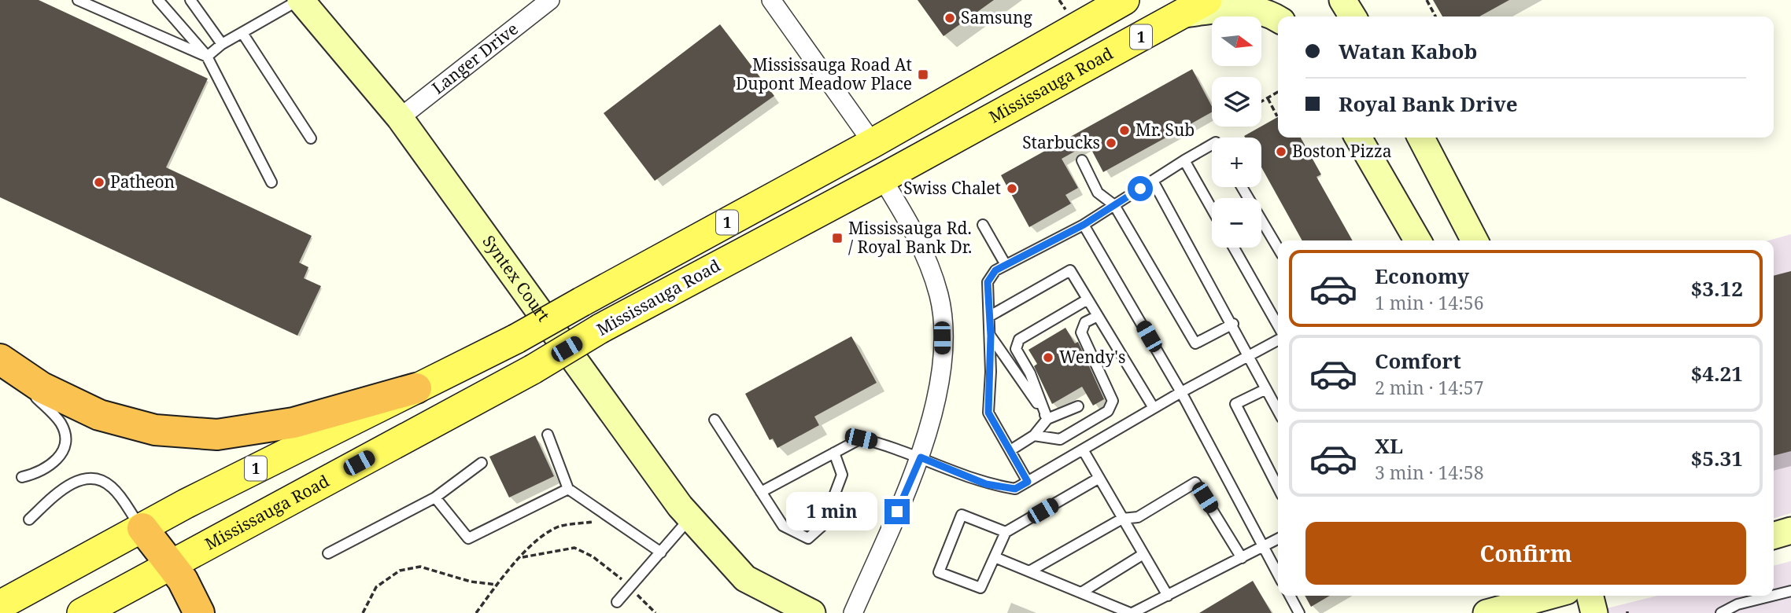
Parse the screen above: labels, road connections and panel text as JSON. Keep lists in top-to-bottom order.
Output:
{
  "streets": {
    "main road": ["1", "Mississauga Road"],
    "street": ["Langer Drive", "Syntex Court"]
  },
  "crossings": [
    ["Langer Drive", "Syntex Court"]
  ],
  "places": {
    "other": [
      "Samsung",
      "Mr. Sub",
      "Starbucks",
      "Boston Pizza",
      "Patheon",
      "Swiss Chalet",
      "Wendy's"
    ],
    "transit": ["Mississauga Road At Dupont Meadow Place", "Mississauga Rd. / Royal Bank Dr."]
  },
  "north": "right",
  "page": {
    "map_buttons": ["+", "−"],
    "banner": ["Watan Kabob", "Royal Bank Drive"],
    "list": [
      {
        "name": "Economy",
        "note": "1 min · 14:56",
        "value": "$3.12"
      },
      {
        "name": "Comfort",
        "note": "2 min · 14:57",
        "value": "$4.21"
      },
      {
        "name": "XL",
        "note": "3 min · 14:58",
        "value": "$5.31"
      }
    ],
    "bubble": "1 min",
    "buttons": "Confirm"
  }
}
